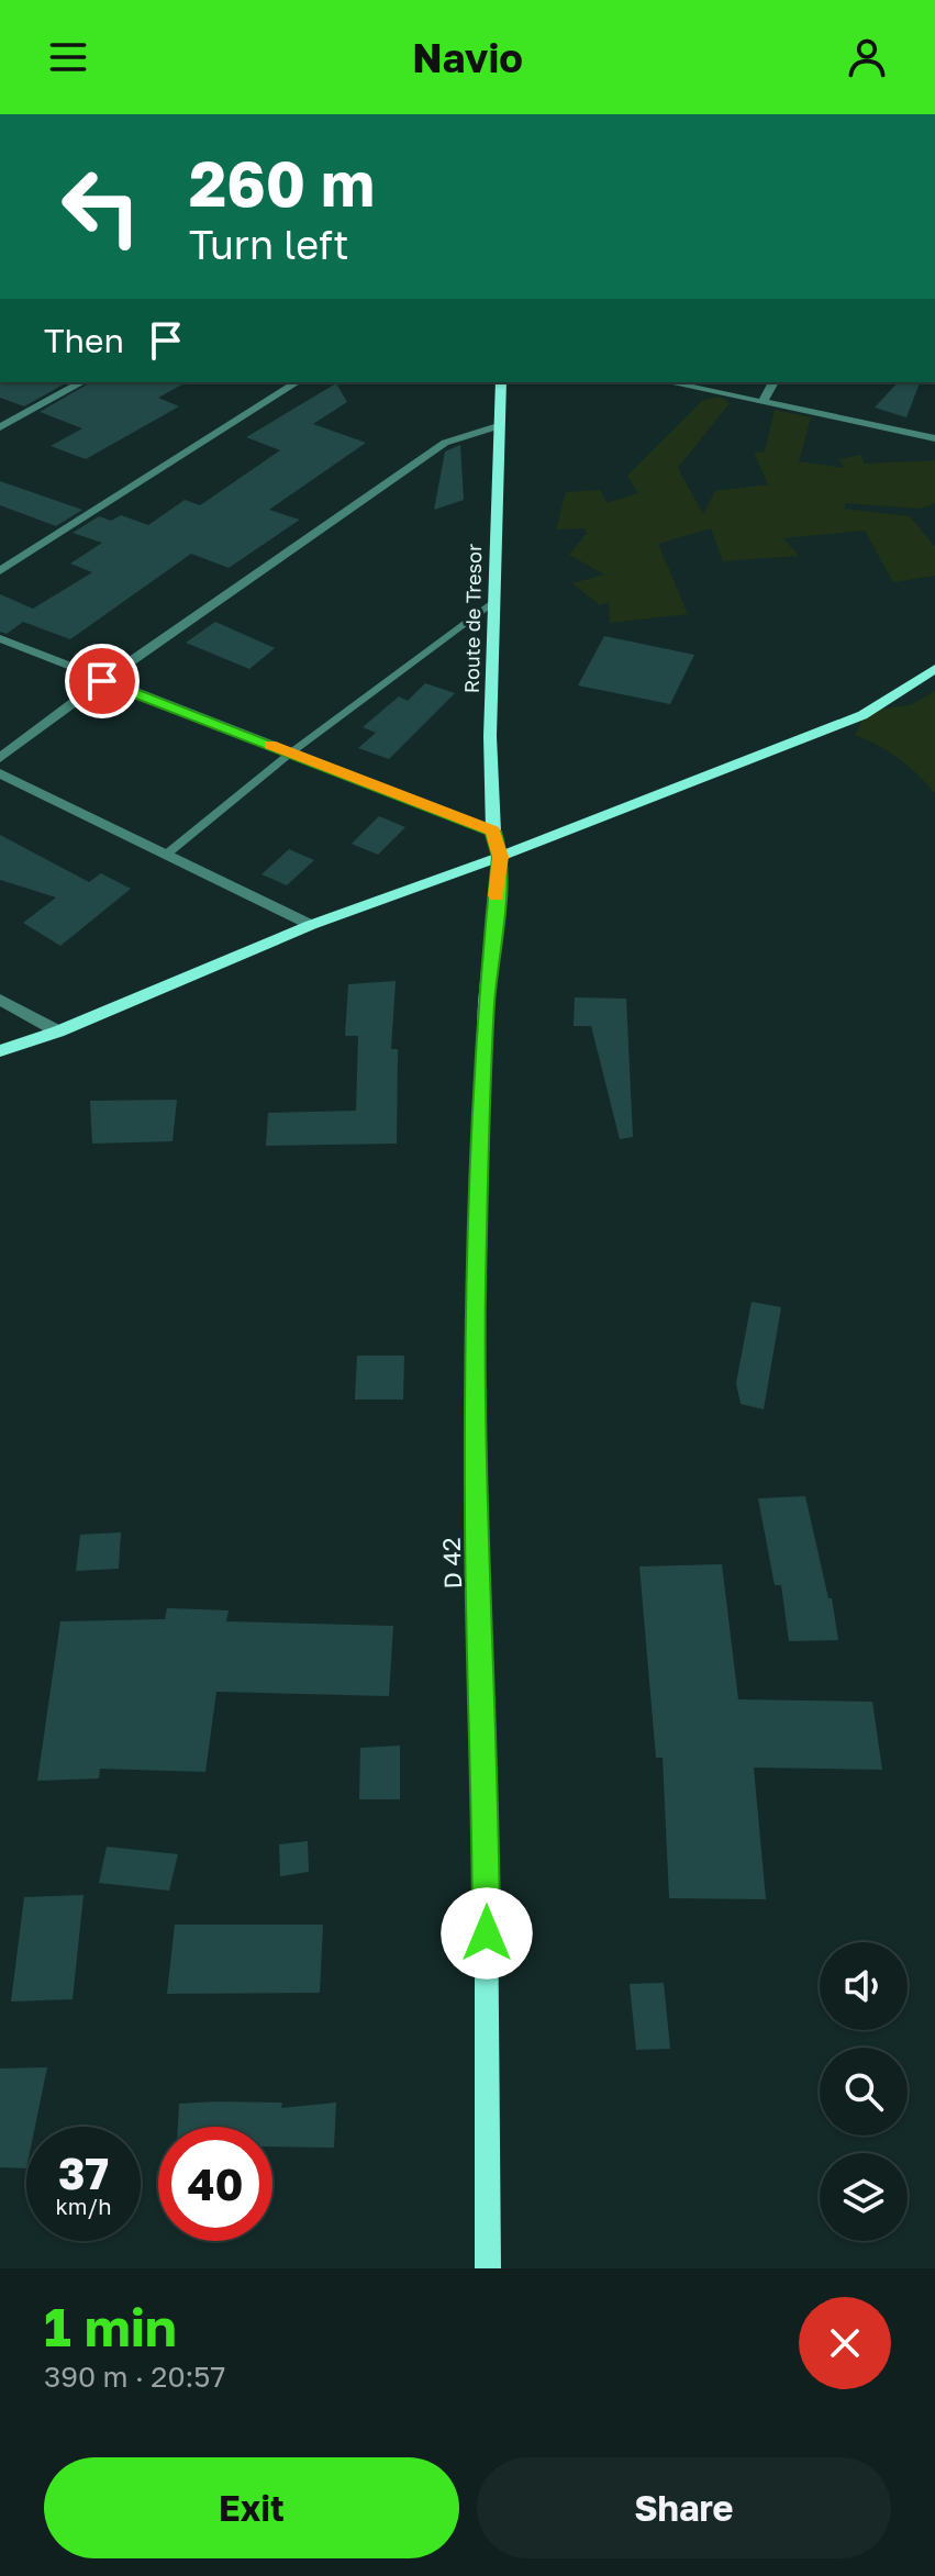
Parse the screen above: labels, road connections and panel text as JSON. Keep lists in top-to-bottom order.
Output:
{
  "streets": {
    "street": ["Route de Tresor", "D 42"]
  },
  "crossings": [
    ["Route de Tresor", "D 42"]
  ],
  "page": {
    "header": "Navio",
    "turn": ["260 m", "Turn left"],
    "then": "Then",
    "speed": "37 km/h",
    "limit": "40",
    "heading": ["1 min", "390 m · 20:57"],
    "buttons": ["Exit", "Share"]
  }
}
